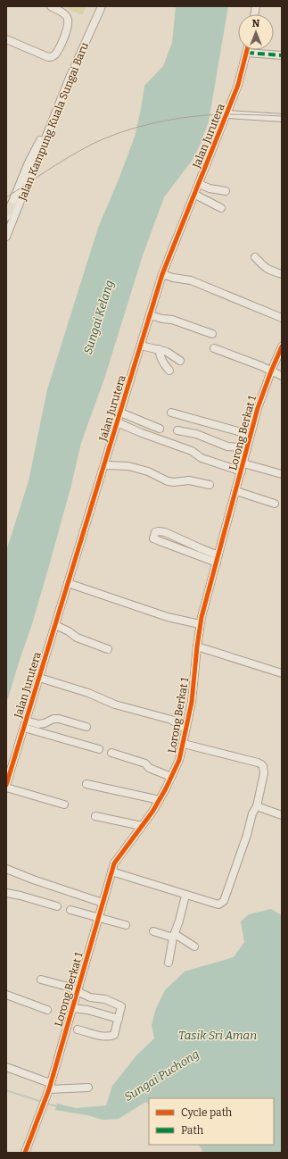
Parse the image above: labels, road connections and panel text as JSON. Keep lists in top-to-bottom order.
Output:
{
  "streets": {
    "street": ["Jalan Kampung Kuala Sungai Baru", "Jalan Jurutera", "Lorong Berkat 1"]
  },
  "water": ["Sungai Kelang", "Tasik Sri Aman", "Sungai Puchong"],
  "legend": ["Cycle path", "Path"],
  "north": "top"
}
